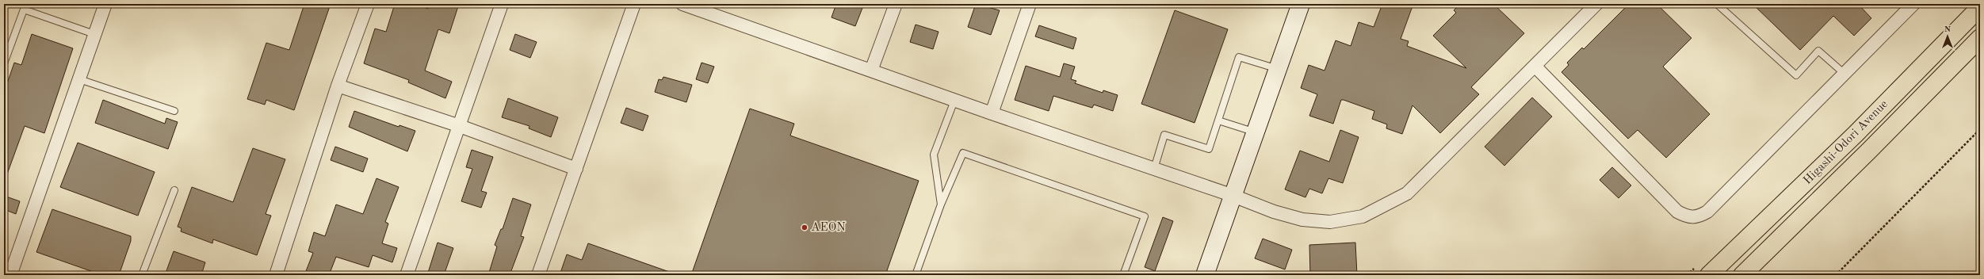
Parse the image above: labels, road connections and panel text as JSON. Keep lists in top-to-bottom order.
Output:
{
  "streets": {
    "highway": ["Higashi-Odori Avenue"]
  },
  "places": ["AEON"],
  "north": "top"
}
